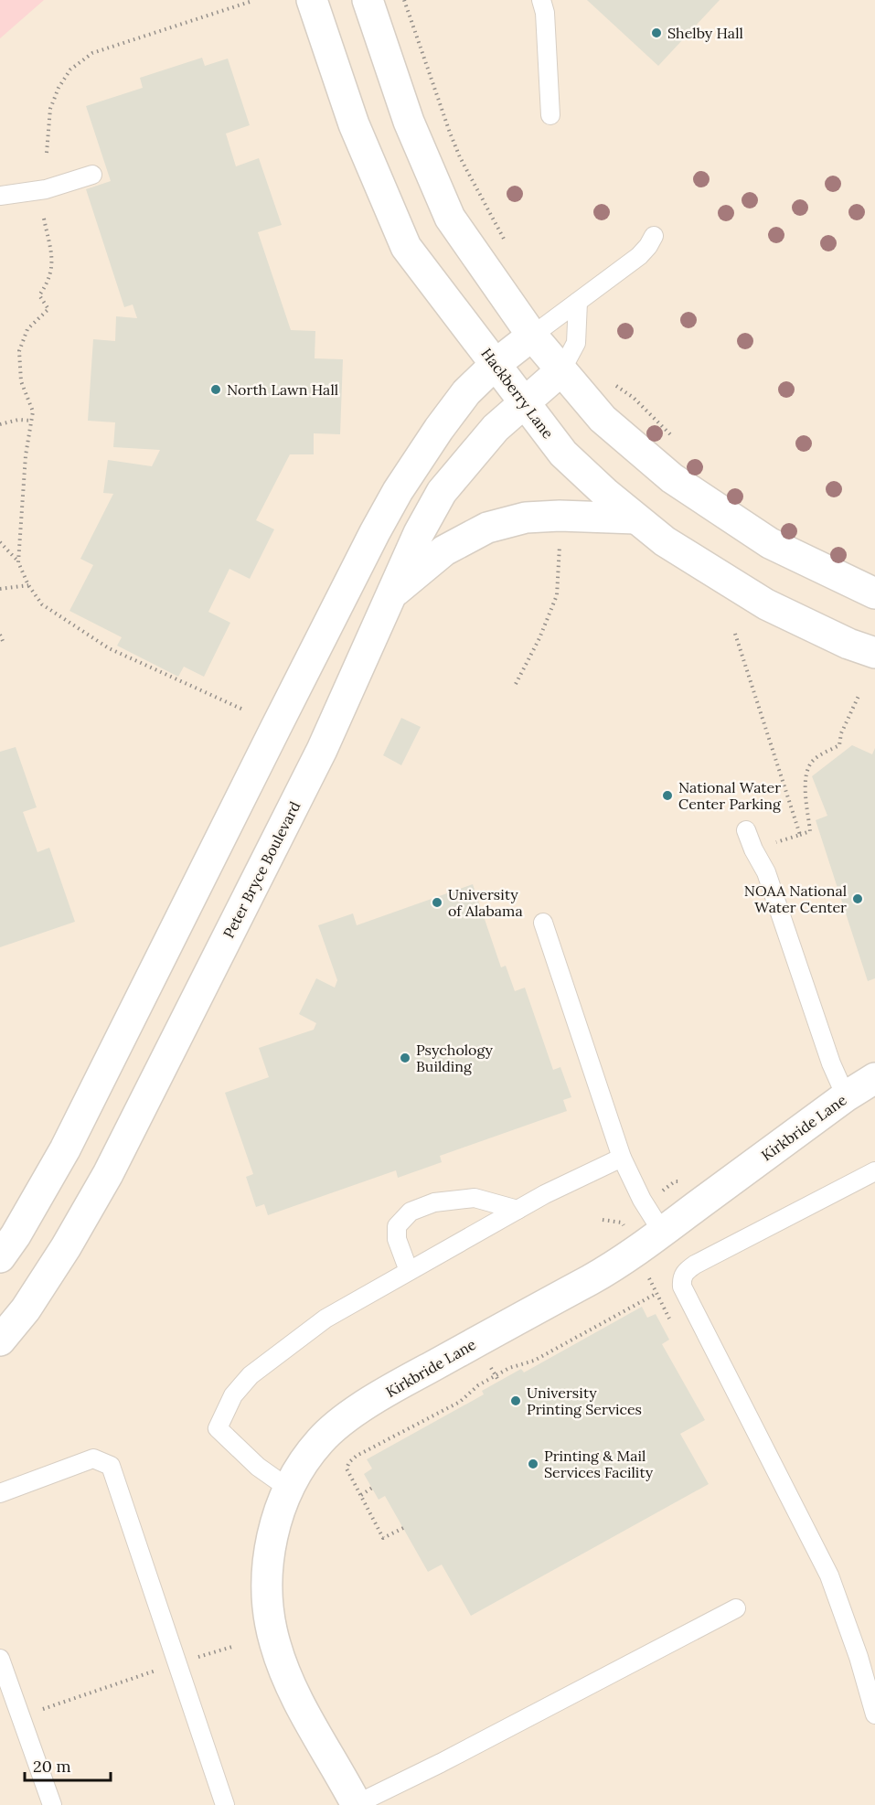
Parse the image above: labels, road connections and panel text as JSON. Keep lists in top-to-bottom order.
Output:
{
  "streets": {
    "street": ["Hackberry Lane", "Peter Bryce Boulevard", "Kirkbride Lane"]
  },
  "crossings": [
    ["Hackberry Lane", "Peter Bryce Boulevard"]
  ],
  "places": [
    "Shelby Hall",
    "North Lawn Hall",
    "National Water Center Parking",
    "NOAA National Water Center",
    "University of Alabama",
    "Psychology Building",
    "University Printing Services",
    "Printing & Mail Services Facility"
  ],
  "scale_bar": "20 m"
}
